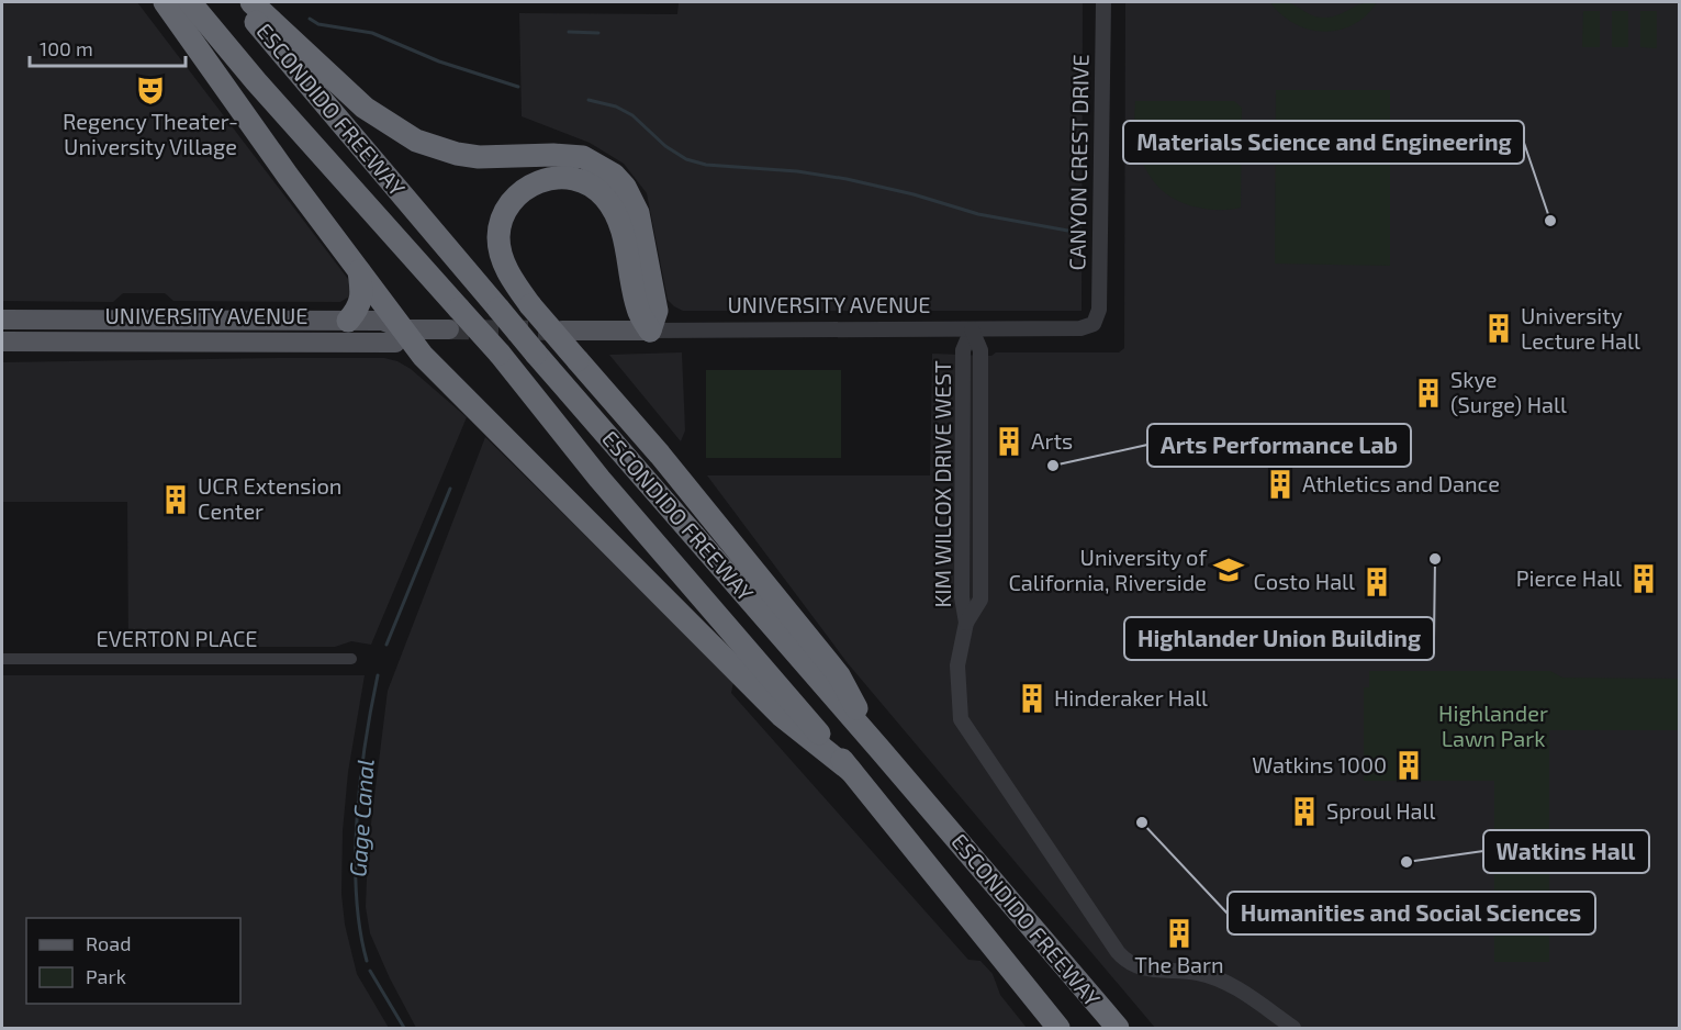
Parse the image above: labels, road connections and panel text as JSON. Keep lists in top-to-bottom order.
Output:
{
  "streets": {
    "highway": ["ESCONDIDO FREEWAY"],
    "main road": ["UNIVERSITY AVENUE"],
    "street": ["CANYON CREST DRIVE", "KIM WILCOX DRIVE WEST", "EVERTON PLACE"]
  },
  "crossings": [
    ["CANYON CREST DRIVE", "UNIVERSITY AVENUE"],
    ["UNIVERSITY AVENUE", "KIM WILCOX DRIVE WEST"]
  ],
  "water": ["Gage Canal"],
  "parks": ["Highlander Lawn Park"],
  "places": {
    "theatre": ["Regency Theater- University Village"],
    "other": [
      "Materials Science and Engineering",
      "Arts Performance Lab",
      "Highlander Union Building",
      "Humanities and Social Sciences",
      "Watkins Hall"
    ],
    "building": [
      "University Lecture Hall",
      "Skye (Surge) Hall",
      "Arts",
      "Athletics and Dance",
      "UCR Extension Center",
      "Pierce Hall",
      "Costo Hall",
      "Hinderaker Hall",
      "Watkins 1000",
      "Sproul Hall",
      "The Barn"
    ],
    "school or university": ["University of California, Riverside"]
  },
  "legend": ["Road", "Park"],
  "scale_bar": "100 m"
}
